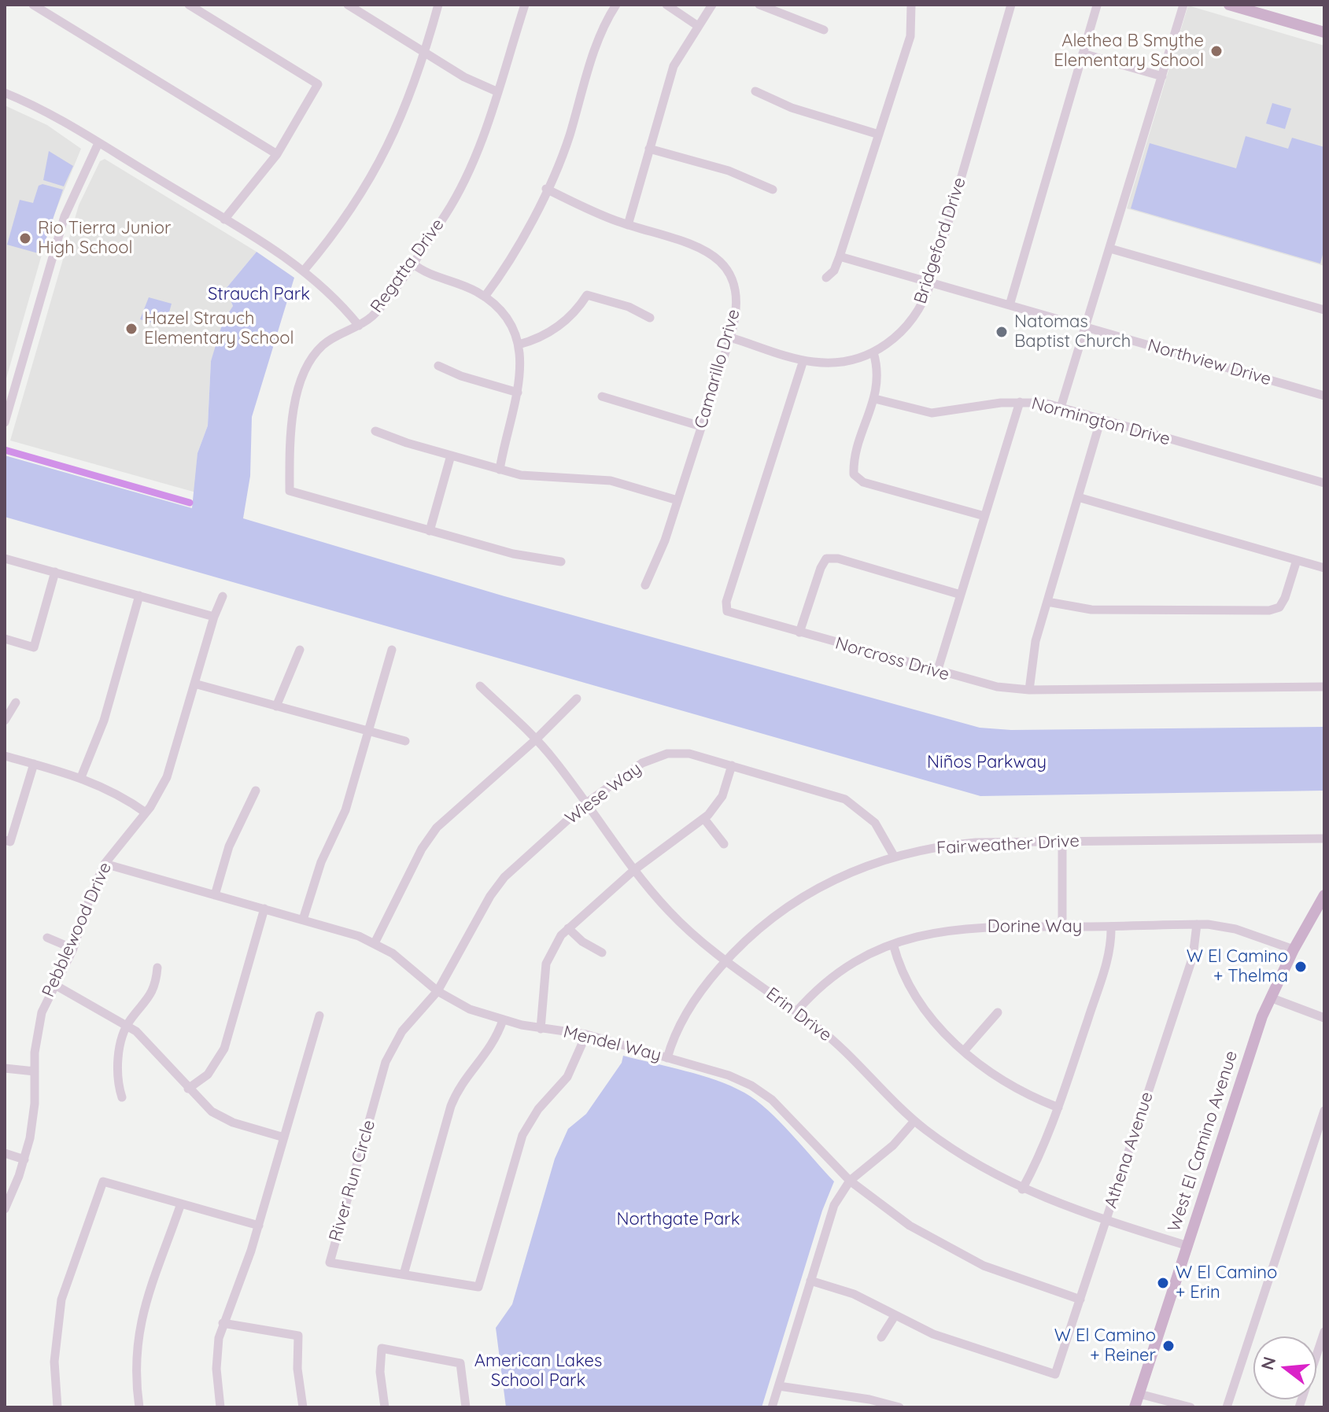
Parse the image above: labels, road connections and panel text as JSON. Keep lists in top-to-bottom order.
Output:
{
  "streets": {
    "main road": ["West El Camino Avenue"],
    "street": [
      "Bridgeford Drive",
      "Regatta Drive",
      "Northview Drive",
      "Camarillo Drive",
      "Normington Drive",
      "Norcross Drive",
      "Wiese Way",
      "Fairweather Drive",
      "Dorine Way",
      "Pebblewood Drive",
      "Erin Drive",
      "Mendel Way",
      "Athena Avenue",
      "River Run Circle"
    ]
  },
  "crossings": [
    ["Bridgeford Drive", "Northview Drive"],
    ["Bridgeford Drive", "Camarillo Drive"],
    ["Bridgeford Drive", "Norcross Drive"],
    ["Wiese Way", "Fairweather Drive"],
    ["Wiese Way", "Erin Drive"],
    ["Wiese Way", "Mendel Way"],
    ["Wiese Way", "River Run Circle"],
    ["Fairweather Drive", "Erin Drive"],
    ["Fairweather Drive", "Mendel Way"],
    ["Dorine Way", "Erin Drive"],
    ["Dorine Way", "West El Camino Avenue"],
    ["Dorine Way", "Athena Avenue"],
    ["Pebblewood Drive", "Mendel Way"],
    ["Erin Drive", "West El Camino Avenue"],
    ["Erin Drive", "Athena Avenue"],
    ["Mendel Way", "Athena Avenue"],
    ["Mendel Way", "River Run Circle"]
  ],
  "parks": [
    "Strauch Park",
    "Niños Parkway",
    "Northgate Park",
    "American Lakes School Park"
  ],
  "places": [
    "Alethea B Smythe Elementary School",
    "Rio Tierra Junior High School",
    "Hazel Strauch Elementary School",
    "Natomas Baptist Church",
    "W El Camino + Thelma",
    "W El Camino + Erin",
    "W El Camino + Reiner"
  ],
  "north": "left"
}
